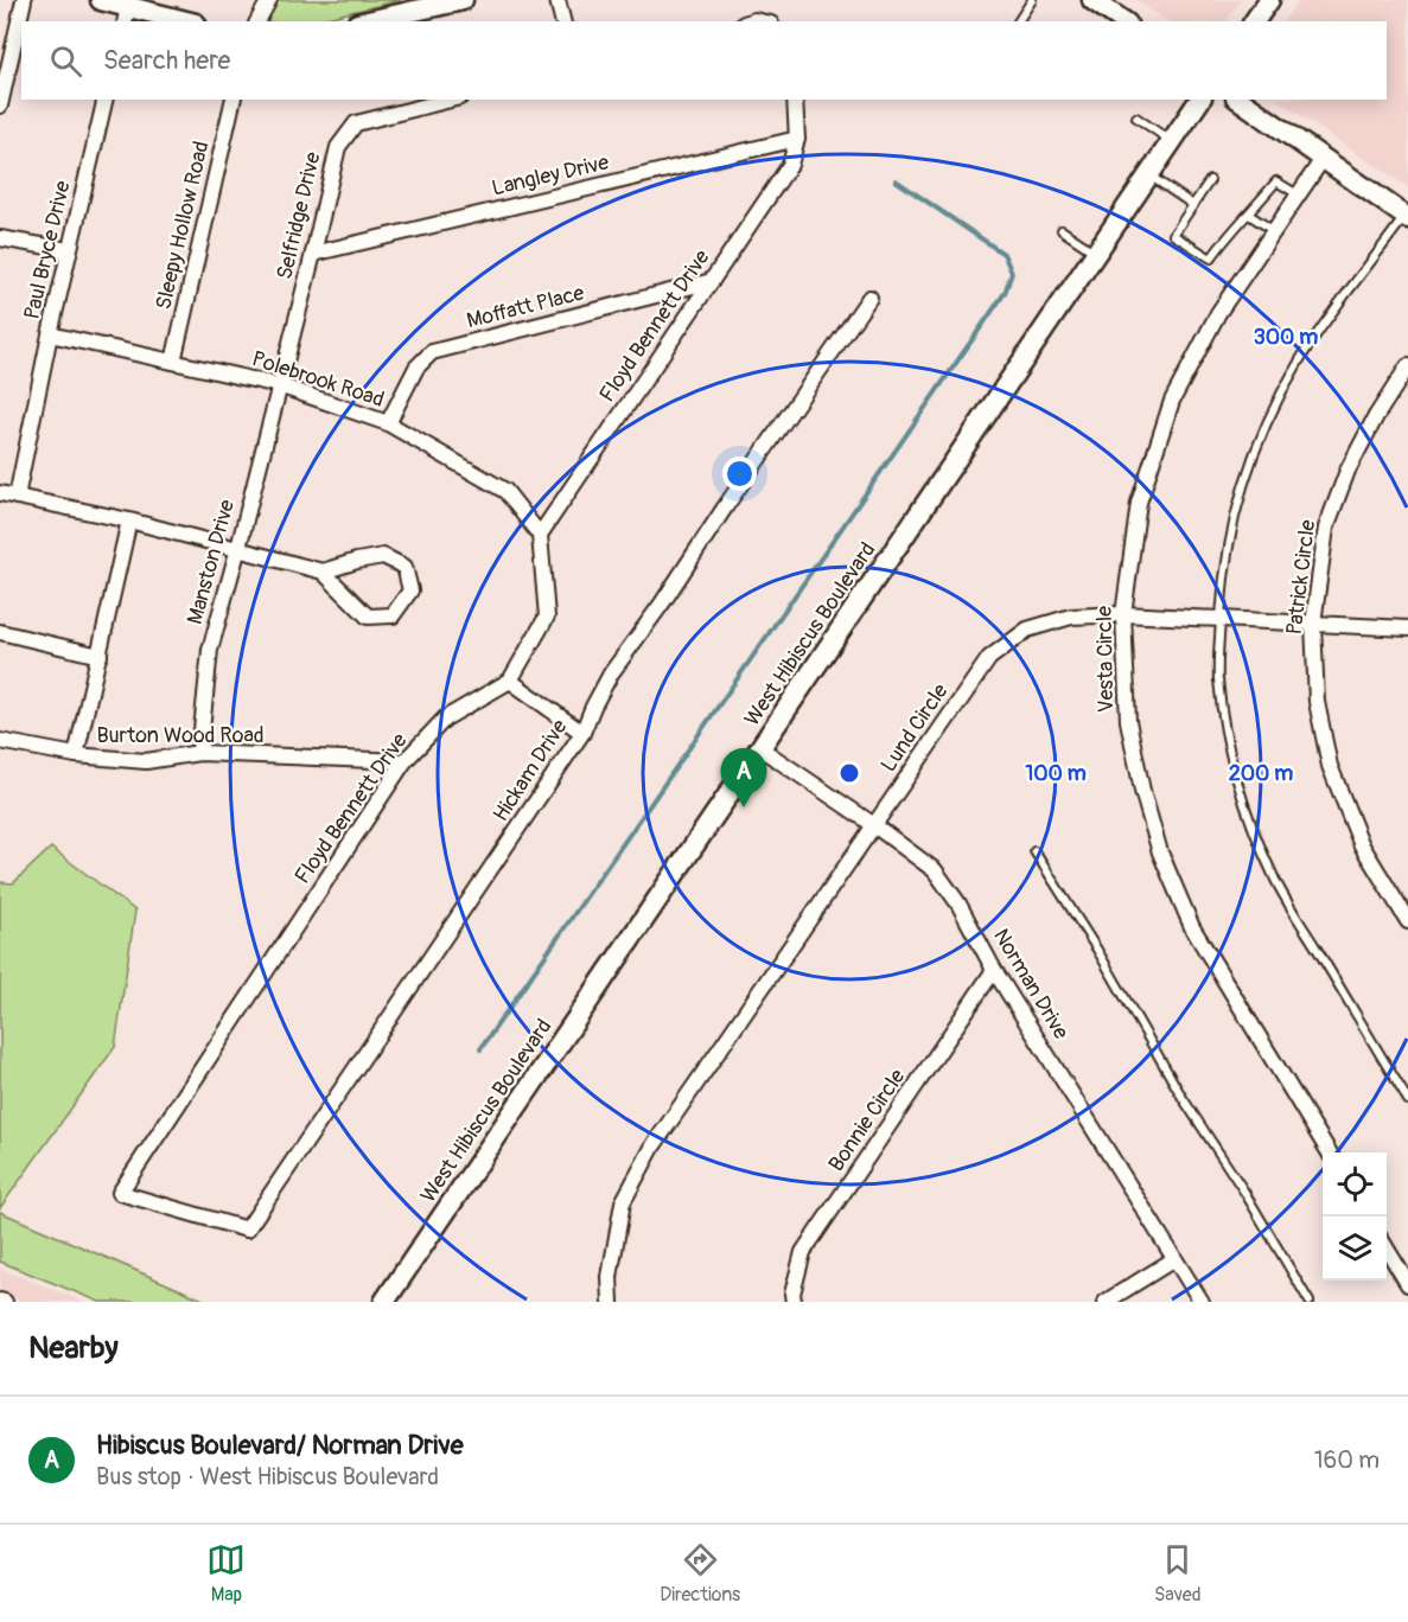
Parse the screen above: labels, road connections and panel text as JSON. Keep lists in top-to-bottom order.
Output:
{
  "streets": {
    "street": [
      "Langley Drive",
      "Selfridge Drive",
      "Sleepy Hollow Road",
      "Paul Bryce Drive",
      "Moffatt Place",
      "Floyd Bennett Drive",
      "Polebrook Road",
      "Manston Drive",
      "Patrick Circle",
      "West Hibiscus Boulevard",
      "Vesta Circle",
      "Lund Circle",
      "Burton Wood Road",
      "Hickam Drive",
      "Norman Drive",
      "Bonnie Circle"
    ]
  },
  "crossings": [
    ["Langley Drive", "Selfridge Drive"],
    ["Langley Drive", "Floyd Bennett Drive"],
    ["Selfridge Drive", "Polebrook Road"],
    ["Selfridge Drive", "Manston Drive"],
    ["Sleepy Hollow Road", "Polebrook Road"],
    ["Paul Bryce Drive", "Polebrook Road"],
    ["Moffatt Place", "Floyd Bennett Drive"],
    ["Moffatt Place", "Polebrook Road"],
    ["Floyd Bennett Drive", "Polebrook Road"],
    ["Floyd Bennett Drive", "Burton Wood Road"],
    ["Floyd Bennett Drive", "Hickam Drive"],
    ["Polebrook Road", "Manston Drive"],
    ["Manston Drive", "Burton Wood Road"],
    ["Patrick Circle", "Lund Circle"],
    ["West Hibiscus Boulevard", "Norman Drive"],
    ["Vesta Circle", "Lund Circle"],
    ["Lund Circle", "Norman Drive"],
    ["Norman Drive", "Bonnie Circle"]
  ],
  "page": {
    "search": "Search here",
    "pins": "A",
    "heading": "Nearby",
    "list": [
      {
        "mark": "A",
        "name": "Hibiscus Boulevard/ Norman Drive",
        "note": "Bus stop · West Hibiscus Boulevard",
        "value": "160 m"
      }
    ],
    "nav": ["Map", "Directions", "Saved"]
  },
  "rings": ["300 m", "100 m", "200 m"]
}
